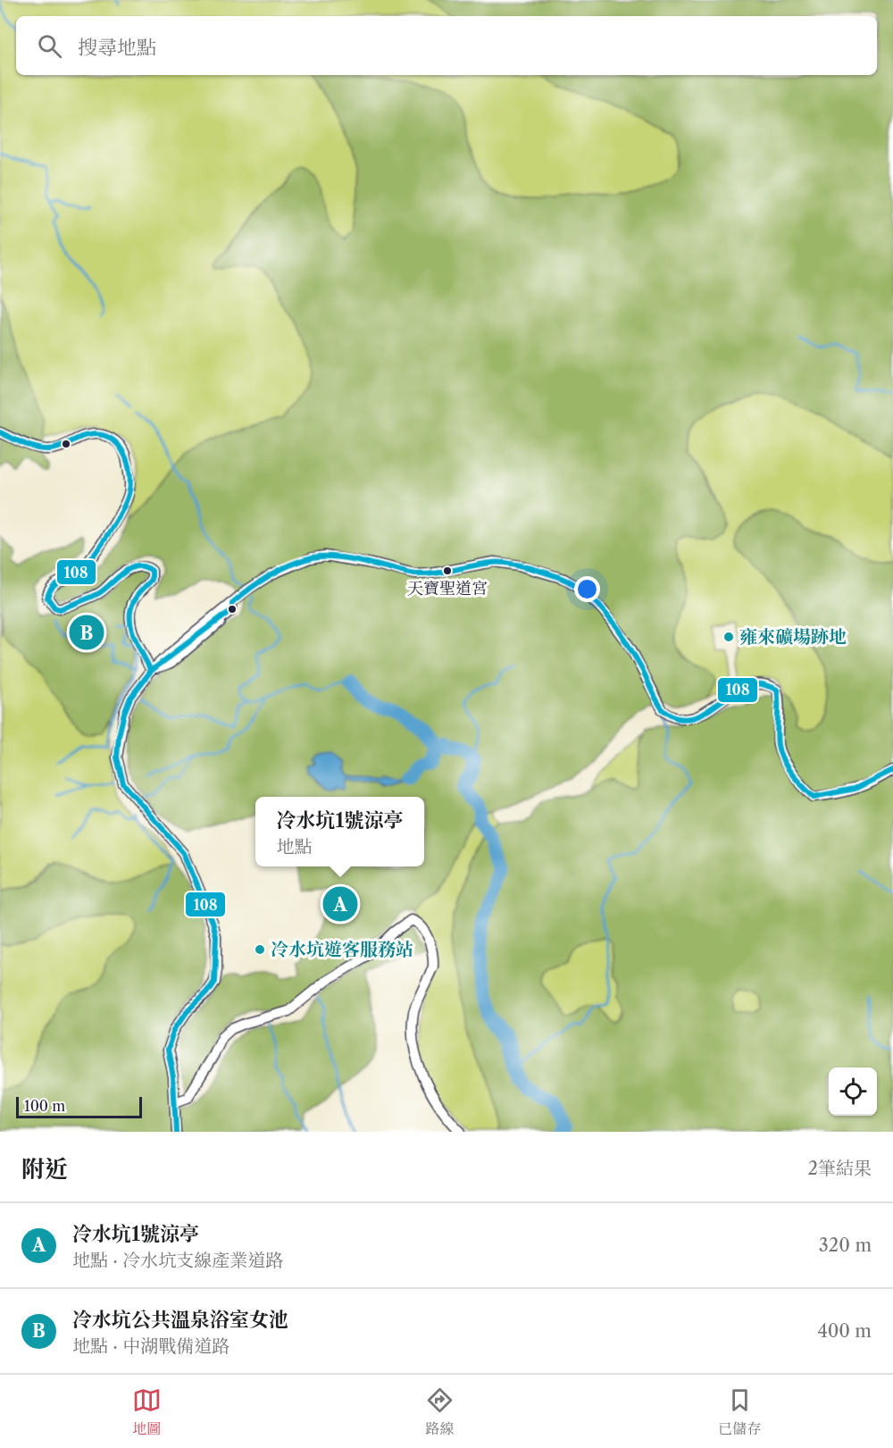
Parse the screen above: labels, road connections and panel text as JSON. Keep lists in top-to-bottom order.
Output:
{
  "places": ["天寶聖道宮", "雍來礦場跡地", "冷水坑遊客服務站"],
  "lines": ["transit line 108"],
  "scale_bar": "100 m",
  "page": {
    "search": "搜尋地點",
    "pins": ["B", "A"],
    "popup": ["冷水坑1號涼亭", "地點"],
    "scale": "100 m",
    "heading": ["附近", "2筆結果"],
    "list": [
      {
        "mark": "A",
        "name": "冷水坑1號涼亭",
        "note": "地點 · 冷水坑支線產業道路",
        "value": "320 m"
      },
      {
        "mark": "B",
        "name": "冷水坑公共溫泉浴室女池",
        "note": "地點 · 中湖戰備道路",
        "value": "400 m"
      }
    ],
    "nav": ["地圖", "路線", "已儲存"]
  }
}
